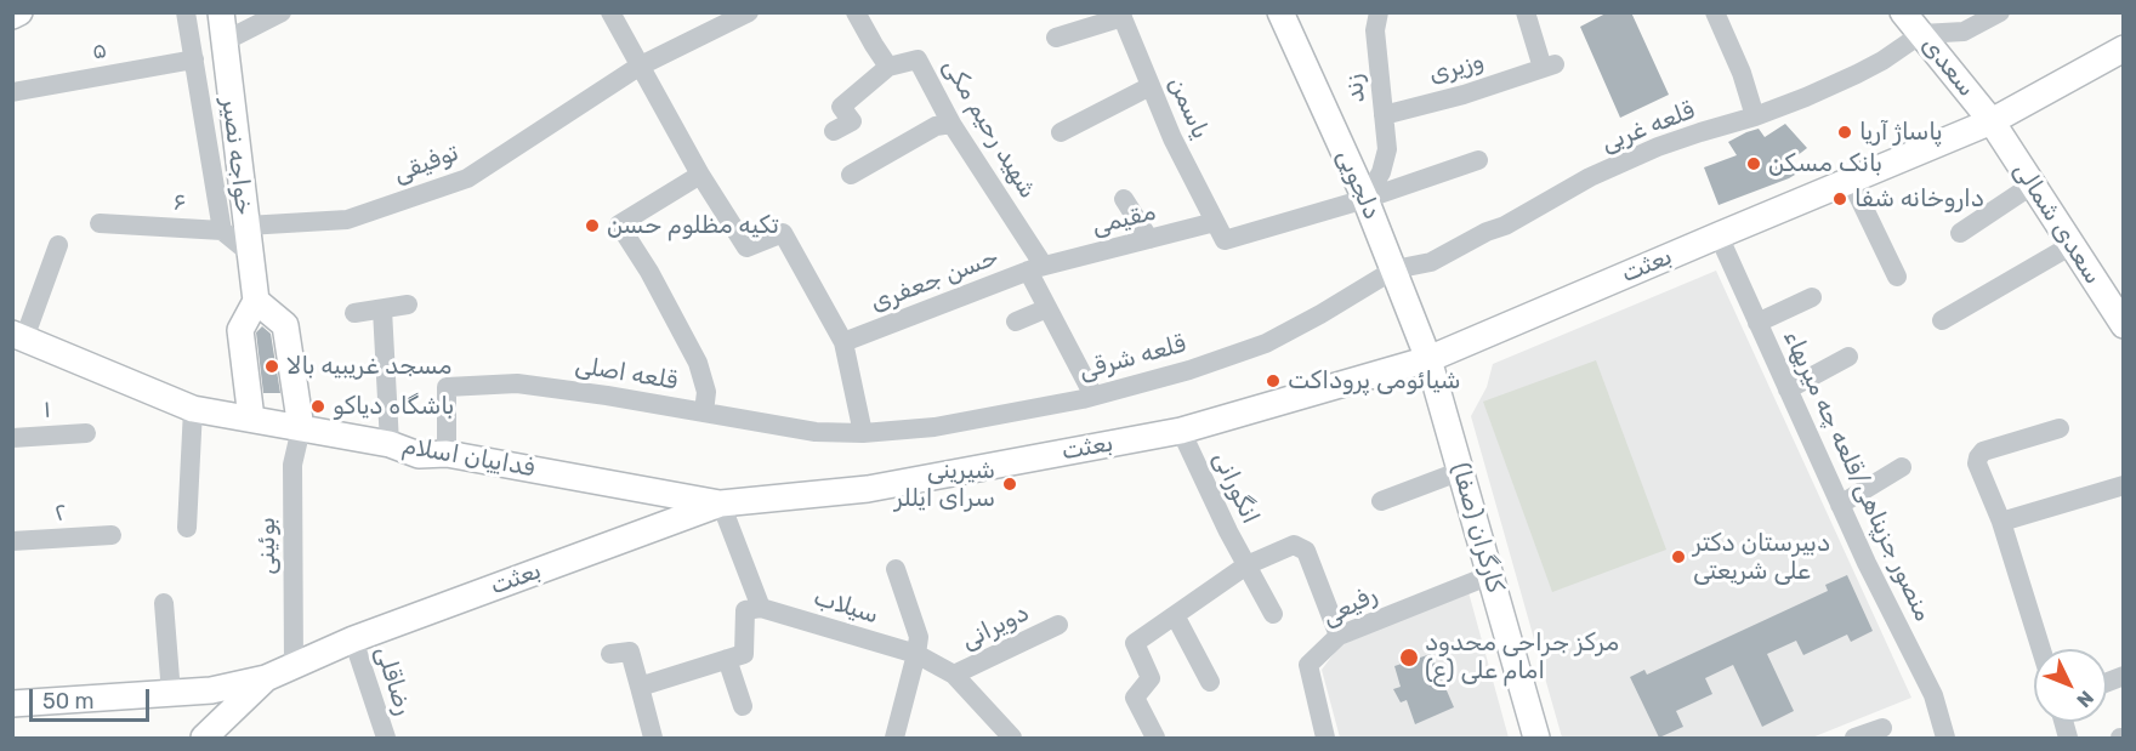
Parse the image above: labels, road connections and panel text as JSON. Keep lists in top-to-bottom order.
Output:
{
  "streets": {
    "main road": [
      "سعدی",
      "خواجه نصیر",
      "دلجویی",
      "سعدی شمالی",
      "بعثت",
      "فداییان اسلام",
      "کارگران (صفا)"
    ],
    "street": [
      "۵",
      "وزیری",
      "زند",
      "یاسمن",
      "قلعه غربی",
      "شهید رحیم مکی",
      "توفیقی",
      "۶",
      "مقیمی",
      "حسن جعفری",
      "قلعه شرقی",
      "قلعه اصلی",
      "۱",
      "منصور جزپناهی/قلعه چه میربهاء",
      "انگورانی",
      "۲",
      "بوئینی",
      "سیلاب",
      "رفیعی",
      "دویرانی",
      "رضاقلی"
    ]
  },
  "crossings": [
    ["سعدی", "قلعه غربی"],
    ["سعدی", "سعدی شمالی"],
    ["سعدی", "بعثت"],
    ["وزیری", "زند"],
    ["زند", "دلجویی"],
    ["یاسمن", "مقیمی"],
    ["قلعه غربی", "دلجویی"],
    ["قلعه غربی", "قلعه شرقی"],
    ["شهید رحیم مکی", "مقیمی"],
    ["شهید رحیم مکی", "حسن جعفری"],
    ["شهید رحیم مکی", "قلعه شرقی"],
    ["خواجه نصیر", "توفیقی"],
    ["خواجه نصیر", "۶"],
    ["توفیقی", "۶"],
    ["دلجویی", "بعثت"],
    ["دلجویی", "قلعه شرقی"],
    ["دلجویی", "کارگران (صفا)"],
    ["مقیمی", "حسن جعفری"],
    ["سعدی شمالی", "بعثت"],
    ["بعثت", "فداییان اسلام"],
    ["بعثت", "منصور جزپناهی/قلعه چه میربهاء"],
    ["بعثت", "انگورانی"],
    ["بعثت", "کارگران (صفا)"],
    ["بعثت", "بوئینی"],
    ["بعثت", "رضاقلی"],
    ["قلعه شرقی", "قلعه اصلی"],
    ["قلعه اصلی", "فداییان اسلام"],
    ["فداییان اسلام", "بوئینی"],
    ["کارگران (صفا)", "رفیعی"],
    ["سیلاب", "دویرانی"]
  ],
  "places": [
    "پاساژ آریا",
    "بانک مسکن",
    "داروخانه شفا",
    "تکیه مظلوم حسن",
    "مسجد غریبیه بالا",
    "شیائومی پروداکت",
    "باشگاه دیاکو",
    "شیرینی سرای ایللر",
    "دبیرستان دکتر علی شریعتی",
    "مرکز جراحی محدود امام علی (ع)"
  ],
  "scale_bar": "50 m",
  "north": "bottom right"
}
